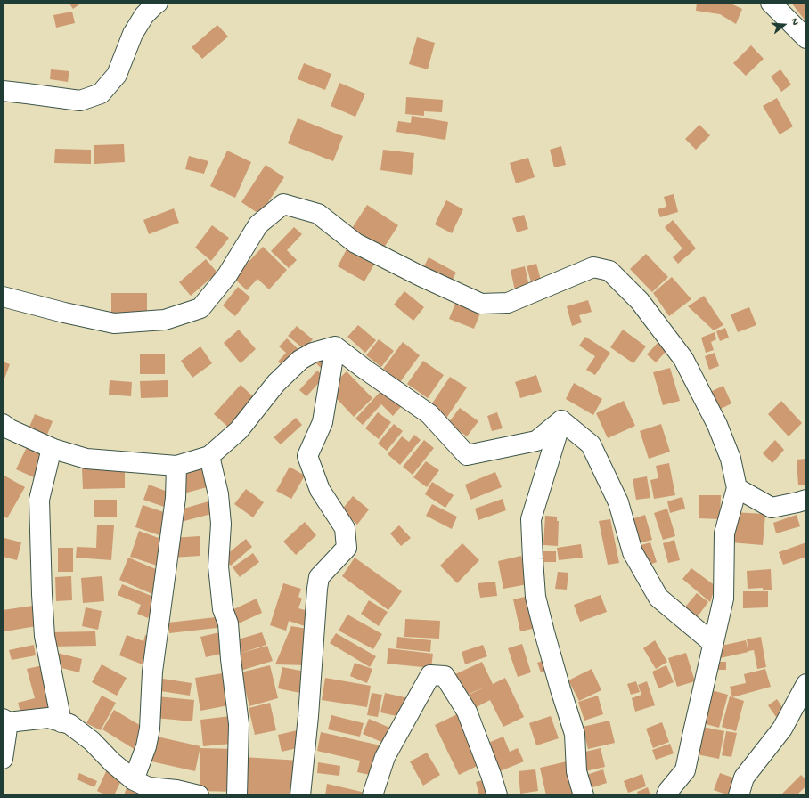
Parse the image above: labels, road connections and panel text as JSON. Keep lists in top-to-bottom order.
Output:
{
  "north": "right"
}
